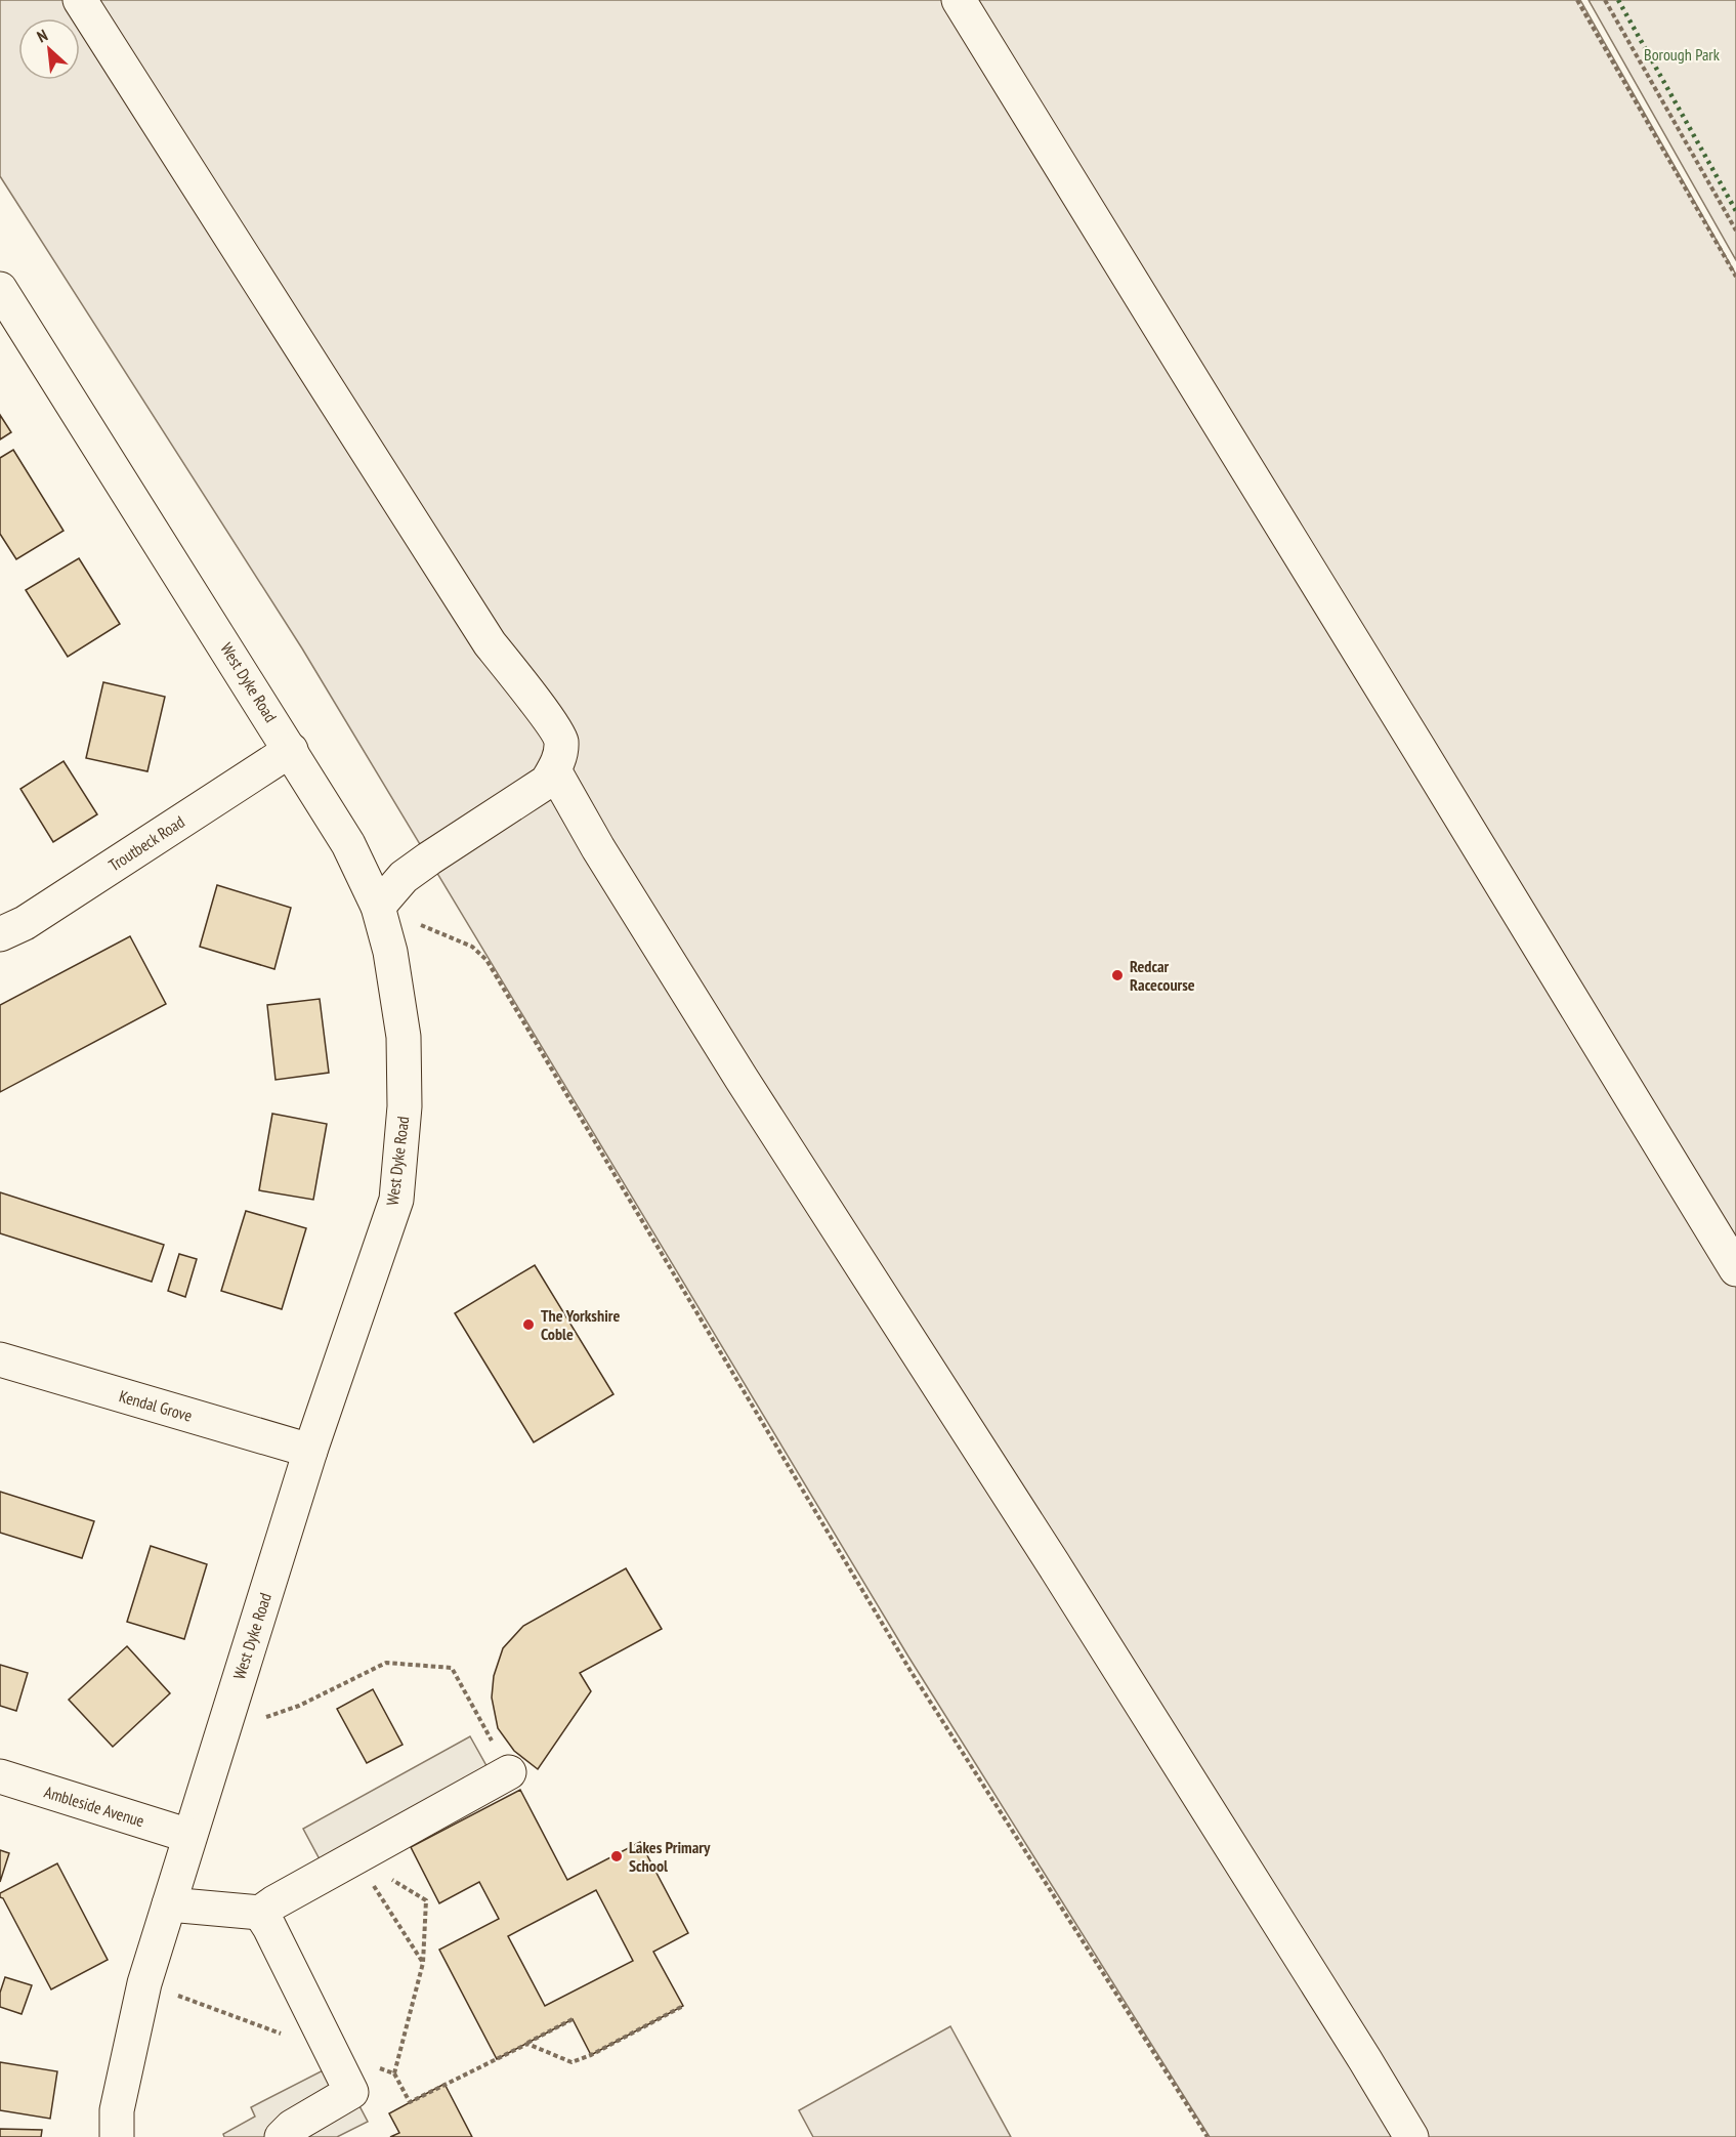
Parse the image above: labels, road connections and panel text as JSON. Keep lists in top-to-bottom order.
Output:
{
  "streets": {
    "street": [
      "West Dyke Road",
      "Troutbeck Road",
      "Kendal Grove",
      "Ambleside Avenue"
    ]
  },
  "crossings": [
    ["West Dyke Road", "Troutbeck Road"],
    ["West Dyke Road", "Kendal Grove"],
    ["West Dyke Road", "Ambleside Avenue"]
  ],
  "parks": ["Borough Park"],
  "places": ["Redcar Racecourse", "The Yorkshire Coble", "Lakes Primary School"],
  "north": "top left"
}
